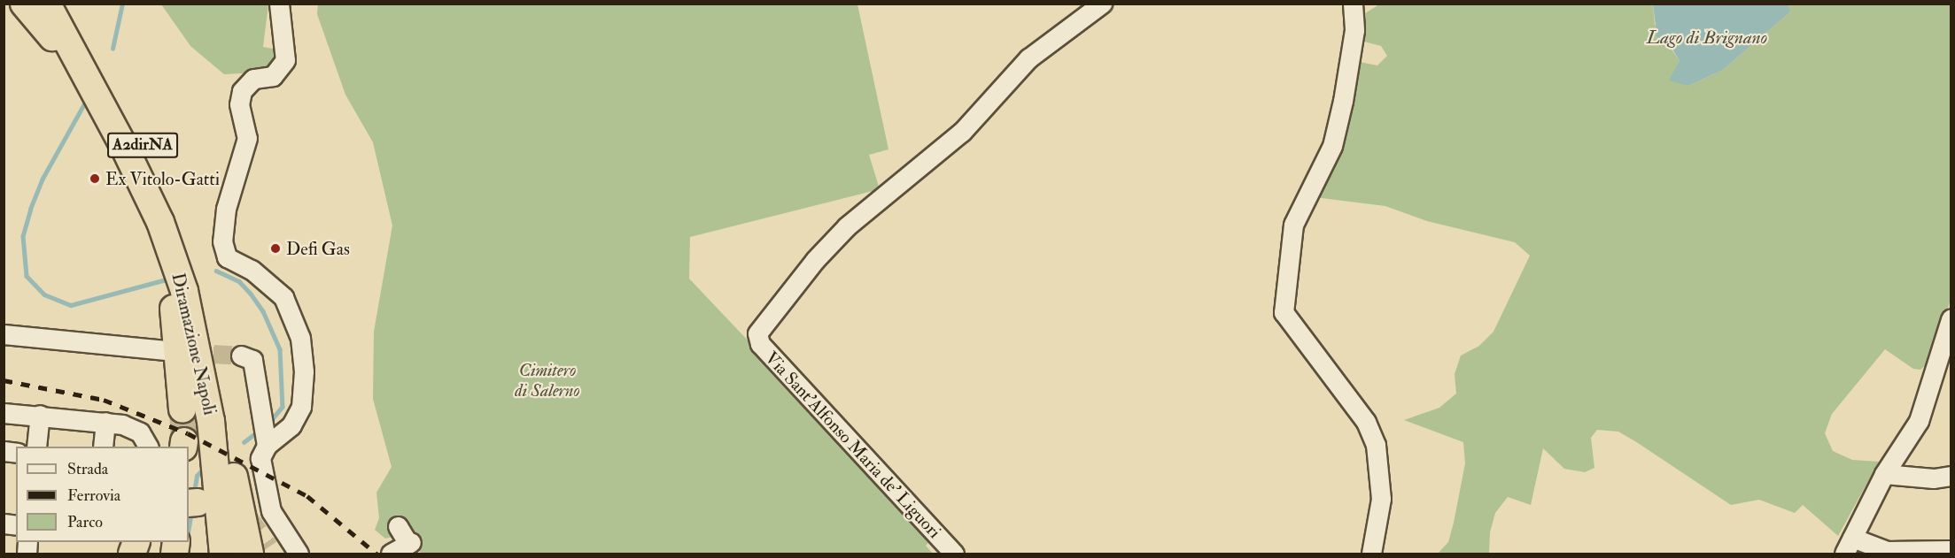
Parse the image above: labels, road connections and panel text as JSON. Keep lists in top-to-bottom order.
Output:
{
  "streets": {
    "highway": ["A2dirNA", "Diramazione Napoli"],
    "street": ["Via Sant'Alfonso Maria de' Liguori"]
  },
  "water": ["Lago di Brignano"],
  "parks": ["Cimitero di Salerno"],
  "places": ["Ex Vitolo-Gatti", "Defi Gas"],
  "legend": ["Strada", "Ferrovia", "Parco"]
}
